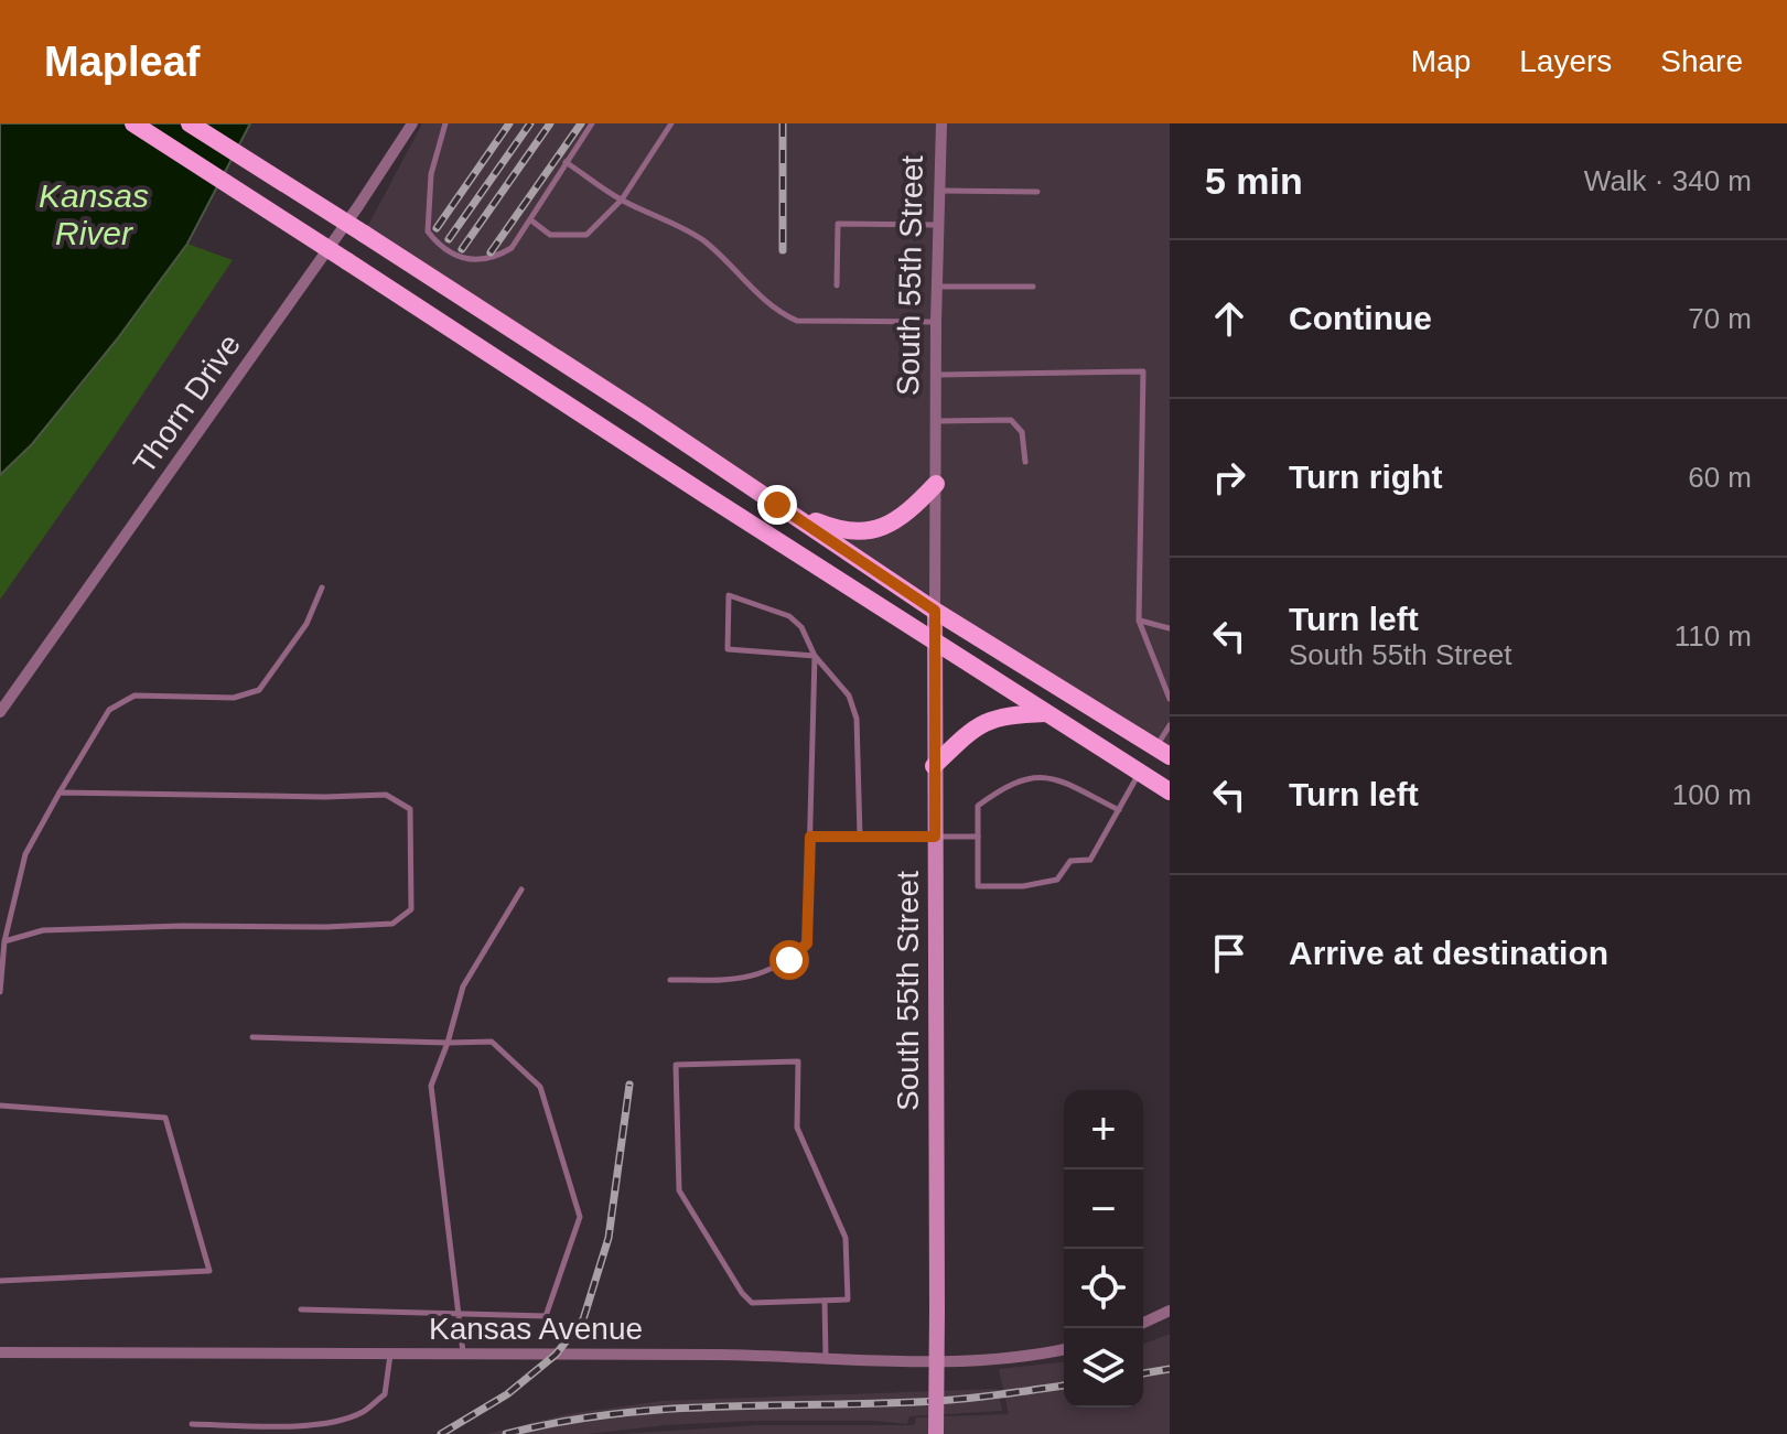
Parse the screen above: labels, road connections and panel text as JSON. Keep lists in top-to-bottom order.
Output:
{
  "streets": {
    "main road": ["South 55th Street"],
    "street": ["Thorn Drive", "Kansas Avenue"]
  },
  "water": ["Kansas River"],
  "page": {
    "header": "Mapleaf",
    "nav": ["Map", "Layers", "Share"],
    "heading": ["5 min", "Walk · 340 m"],
    "list": [
      ["Continue", "70 m"],
      ["Turn right", "60 m"],
      ["Turn left", "South 55th Street", "110 m"],
      ["Turn left", "100 m"],
      "Arrive at destination"
    ],
    "map_buttons": ["+", "−"]
  }
}
